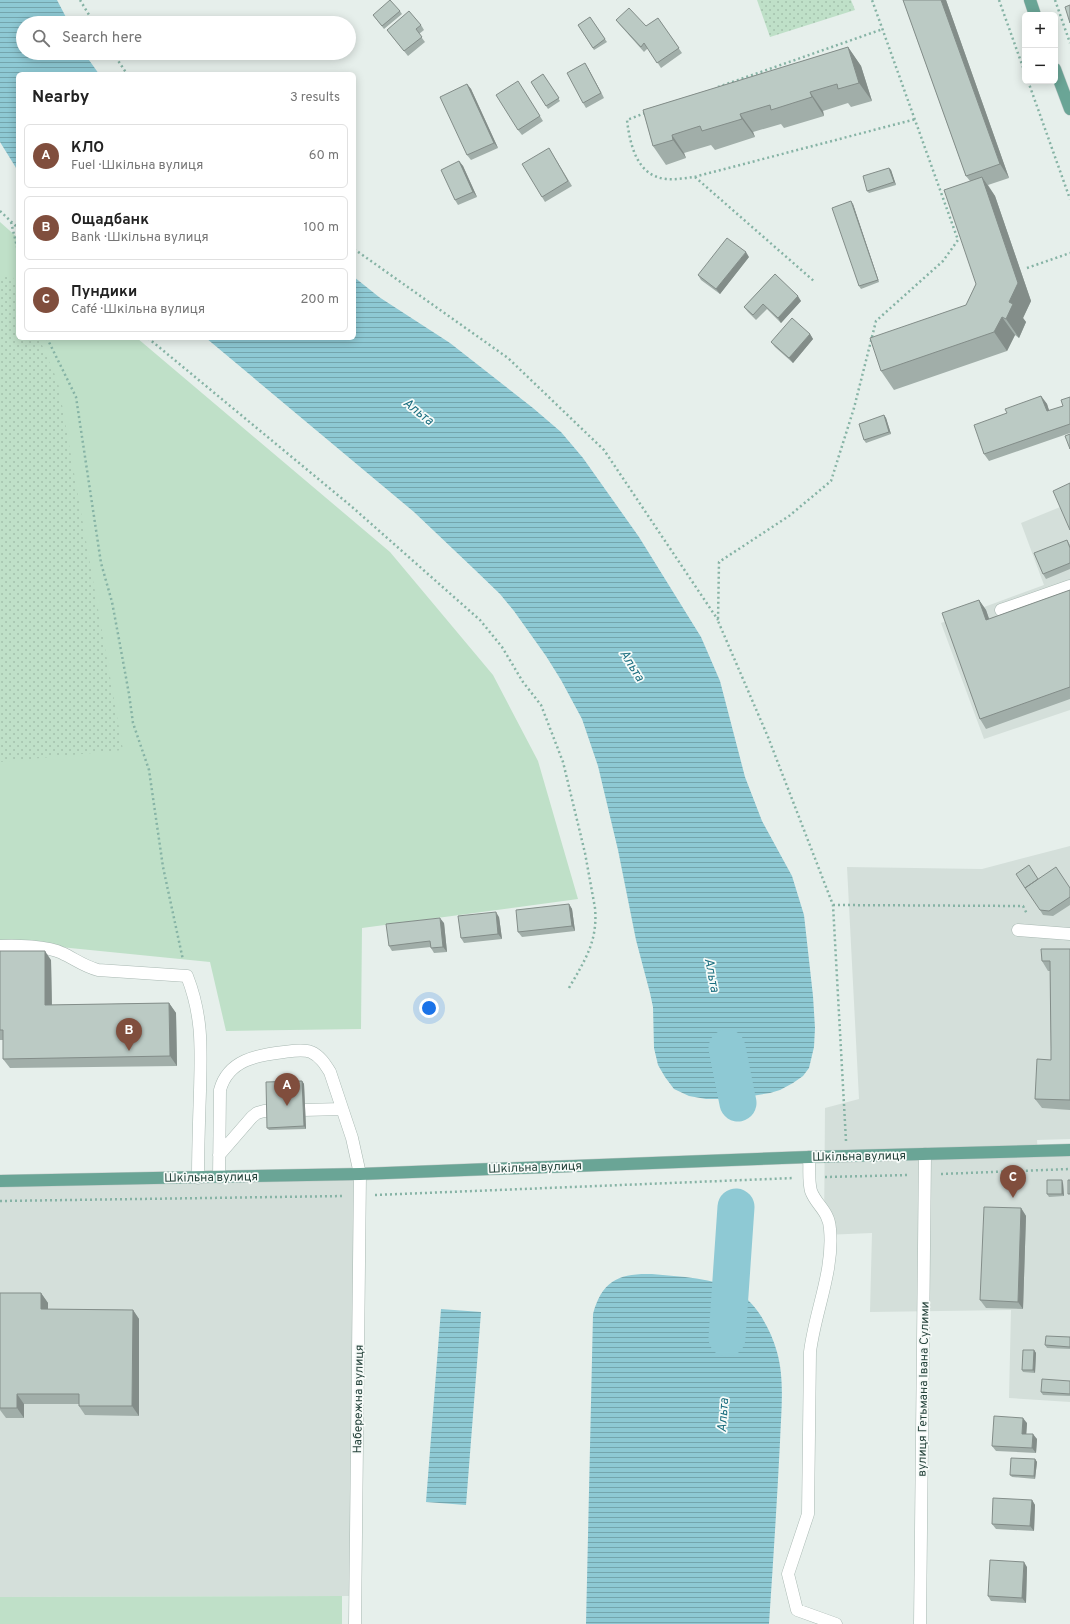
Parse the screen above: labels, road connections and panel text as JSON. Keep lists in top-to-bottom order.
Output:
{
  "streets": {
    "main road": ["Шкільна вулиця"],
    "street": ["вулиця Гетьмана Івана Сулими", "Набережна вулиця"]
  },
  "crossings": [
    ["Шкільна вулиця", "вулиця Гетьмана Івана Сулими"],
    ["Шкільна вулиця", "Набережна вулиця"]
  ],
  "water": ["Альта"],
  "page": {
    "map_buttons": ["+", "−"],
    "search": "Search here",
    "heading": ["Nearby", "3 results"],
    "list": [
      {
        "mark": "A",
        "name": "КЛО",
        "note": "Fuel · Шкільна вулиця",
        "value": "60 m"
      },
      {
        "mark": "B",
        "name": "Ощадбанк",
        "note": "Bank · Шкільна вулиця",
        "value": "100 m"
      },
      {
        "mark": "C",
        "name": "Пундики",
        "note": "Café · Шкільна вулиця",
        "value": "200 m"
      }
    ],
    "pins": ["B", "A", "C"]
  }
}
